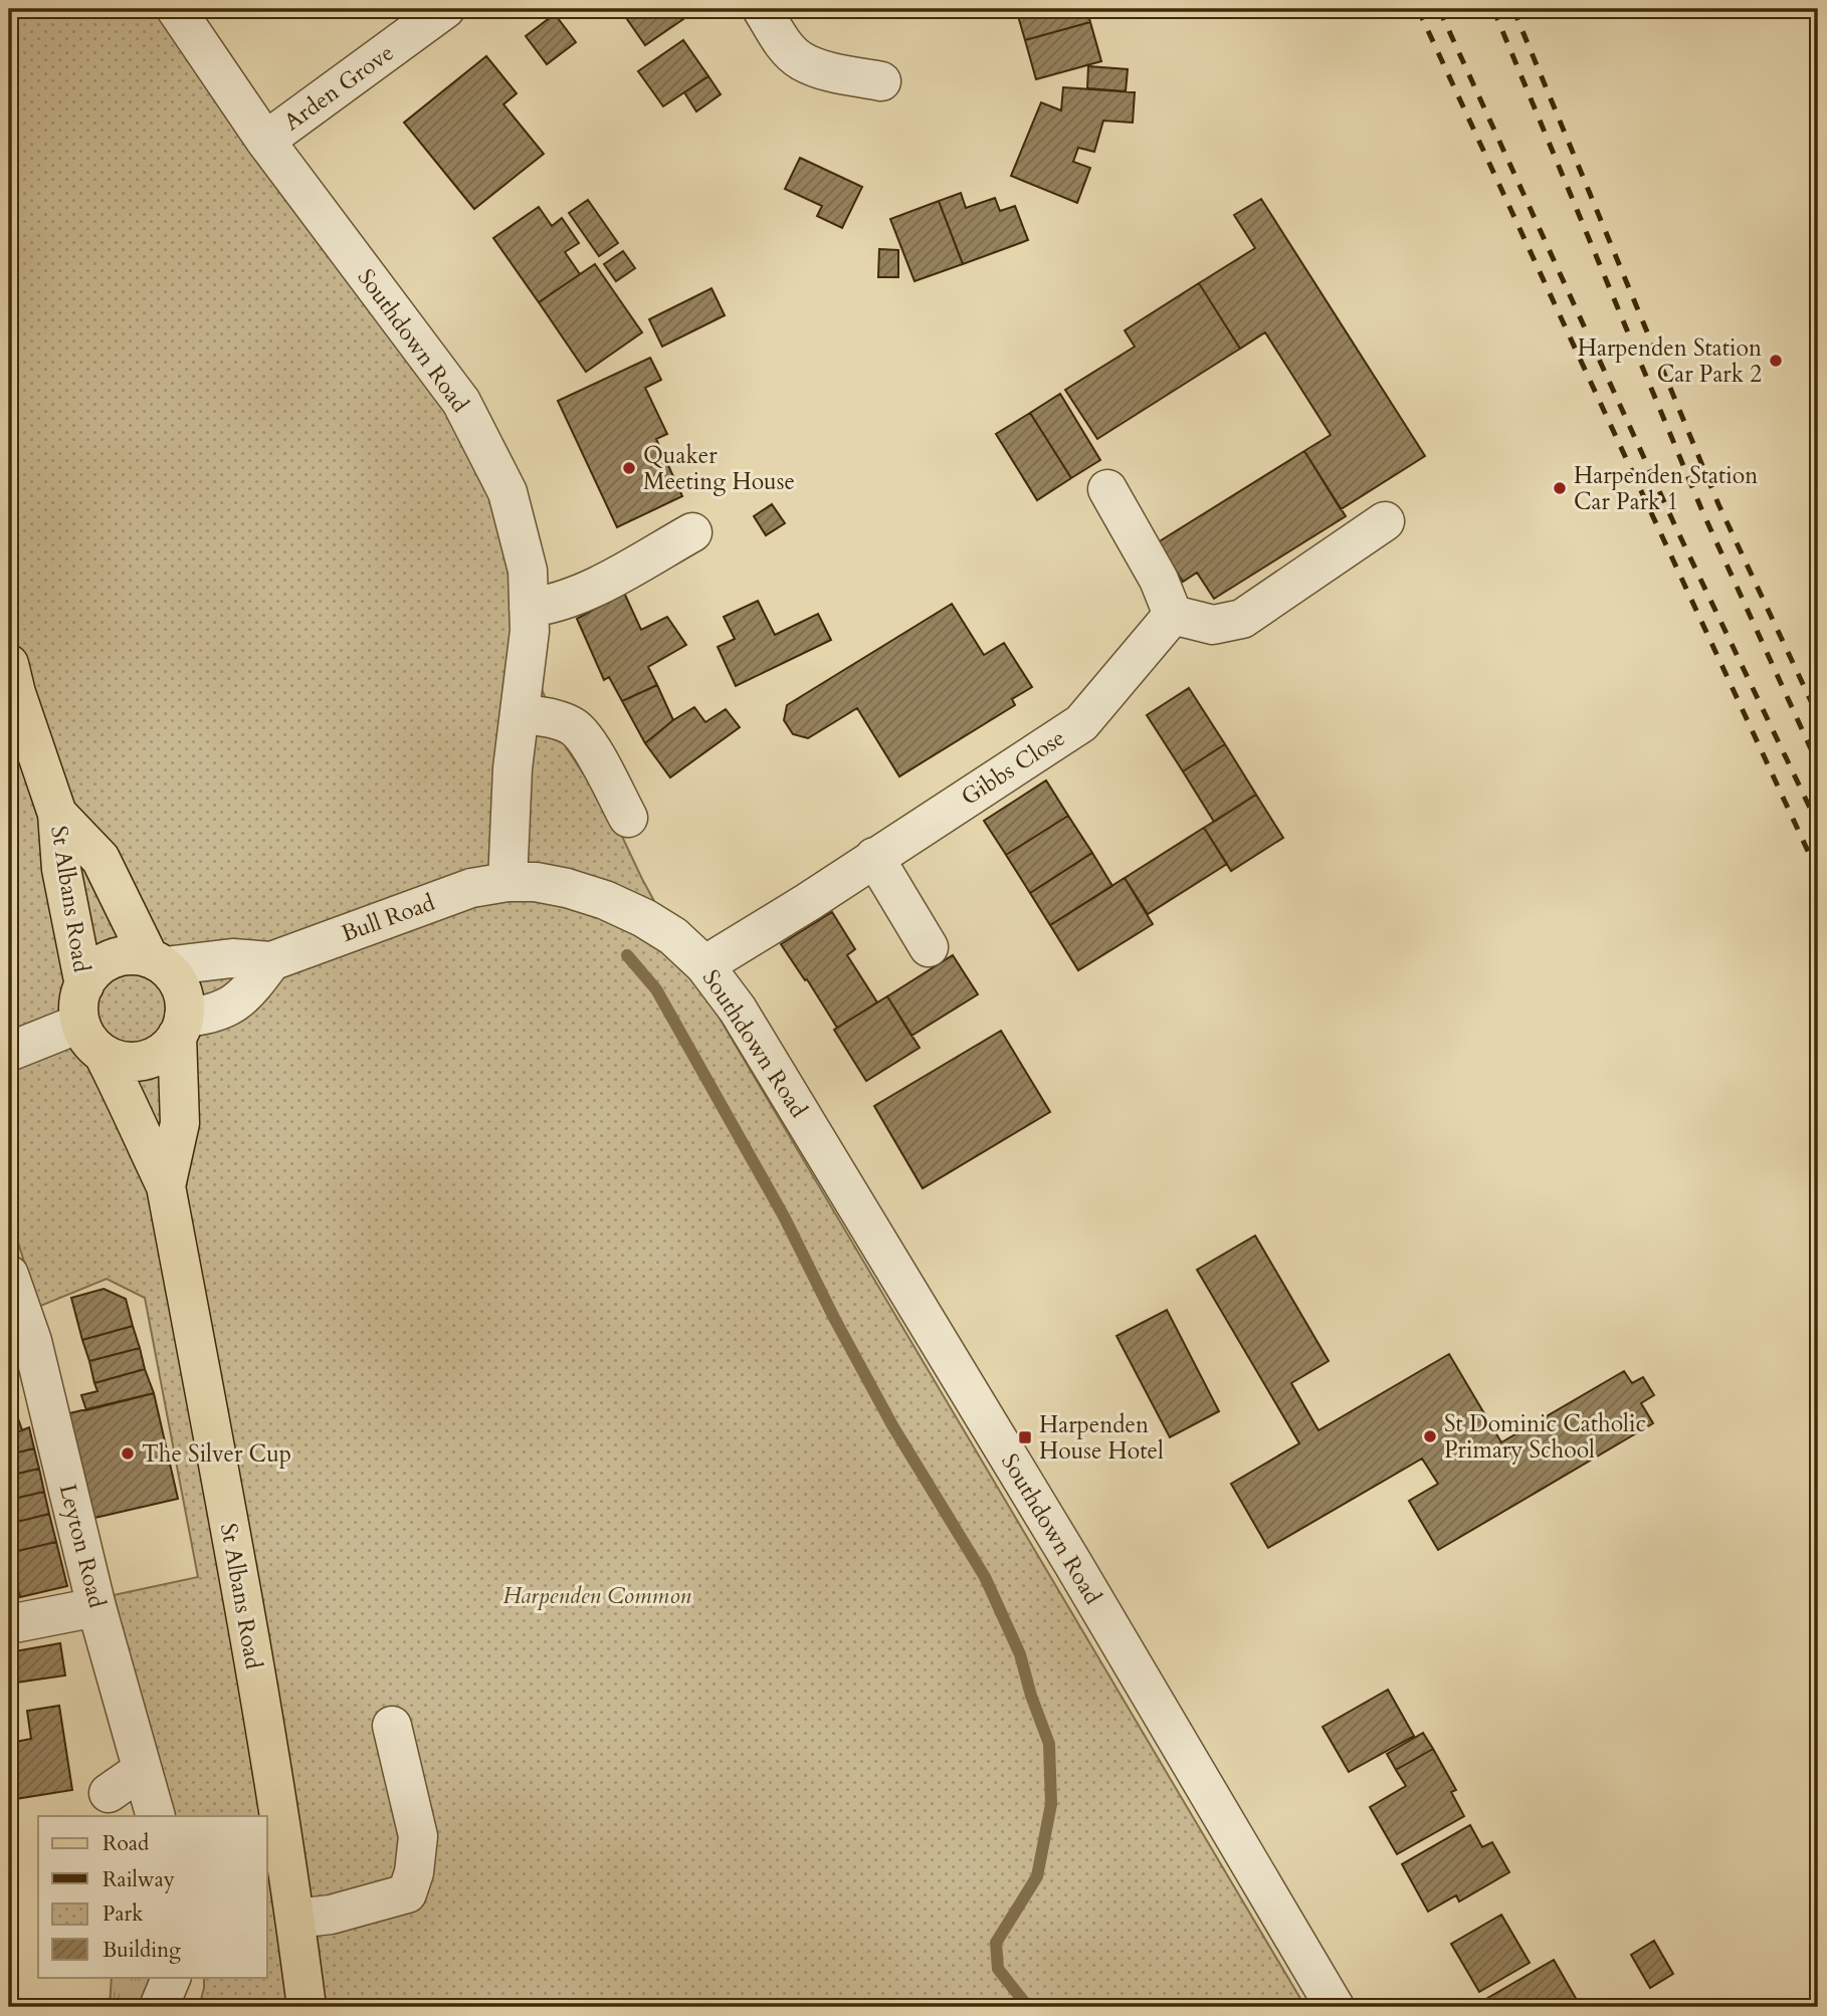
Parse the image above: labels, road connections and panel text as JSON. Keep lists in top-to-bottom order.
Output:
{
  "streets": {
    "main road": ["St Albans Road"],
    "street": [
      "Arden Grove",
      "Southdown Road",
      "Gibbs Close",
      "Bull Road",
      "Leyton Road"
    ]
  },
  "crossings": [
    ["Arden Grove", "Southdown Road"],
    ["Southdown Road", "Gibbs Close"],
    ["Southdown Road", "Bull Road"],
    ["St Albans Road", "Bull Road"]
  ],
  "parks": ["Harpenden Common"],
  "places": {
    "other": [
      "Harpenden Station Car Park 2",
      "Quaker Meeting House",
      "Harpenden Station Car Park 1",
      "St Dominic Catholic Primary School",
      "The Silver Cup"
    ],
    "transit": ["Harpenden House Hotel"]
  },
  "legend": [
    "Road",
    "Railway",
    "Park",
    "Building"
  ]
}
